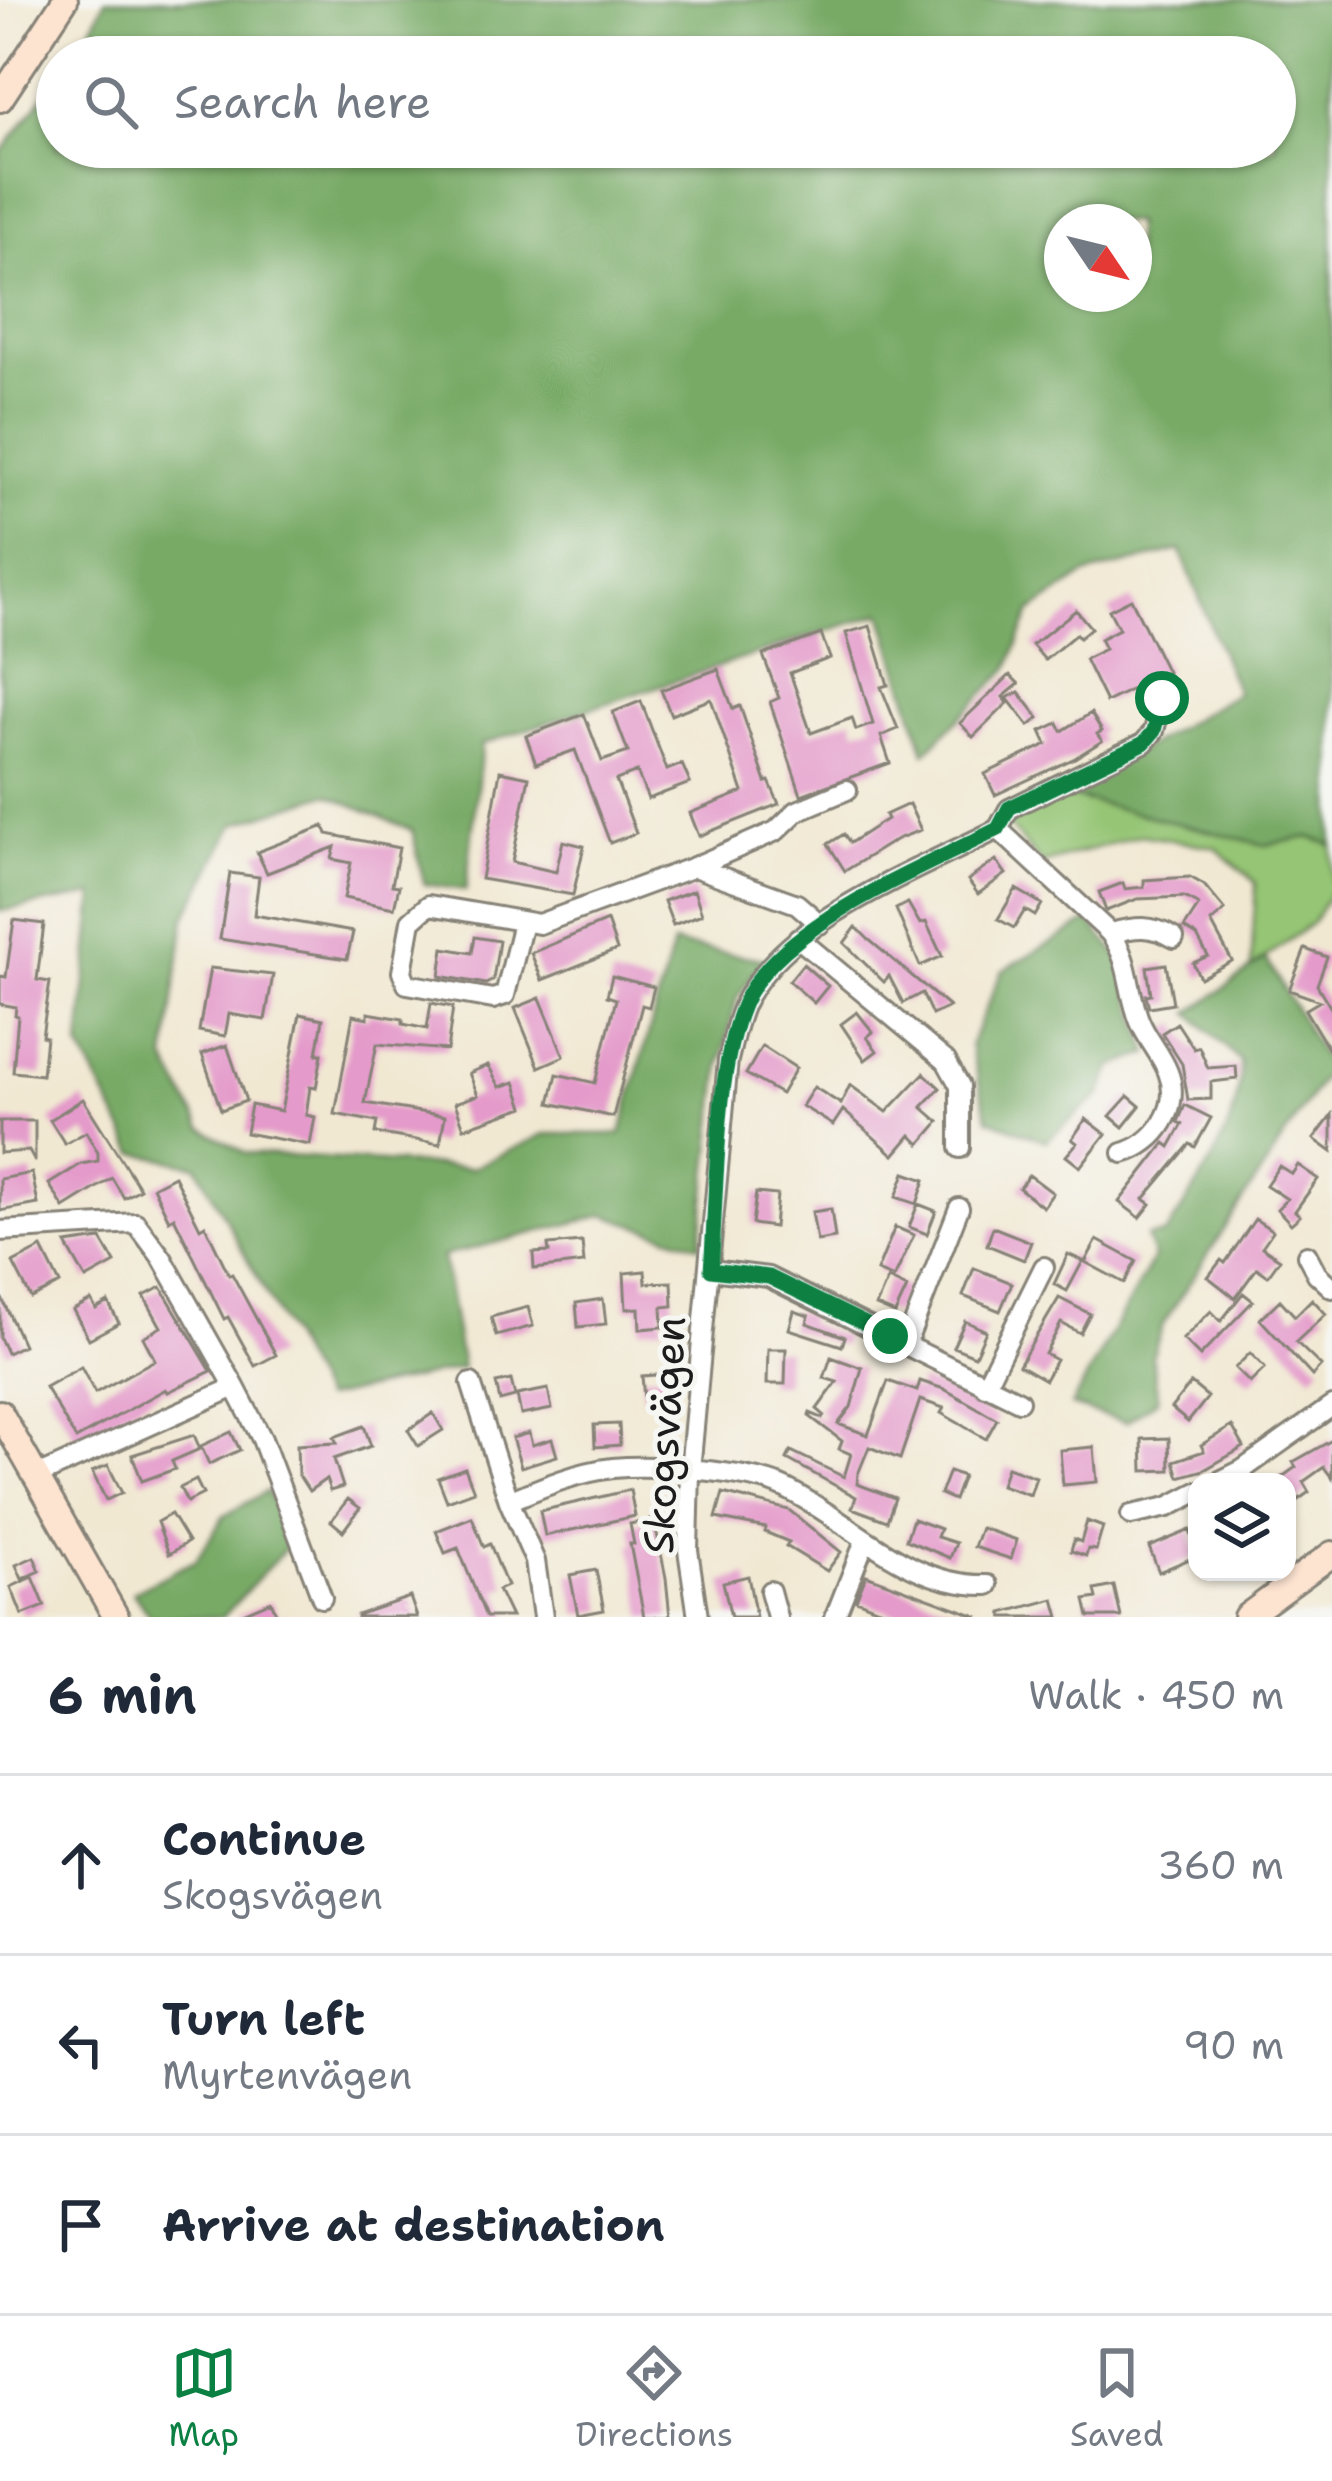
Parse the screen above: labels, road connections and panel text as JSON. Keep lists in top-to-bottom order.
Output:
{
  "streets": {
    "street": ["Skogsvägen"]
  },
  "north": "bottom right",
  "page": {
    "search": "Search here",
    "heading": ["6 min", "Walk · 450 m"],
    "list": [
      ["Continue", "Skogsvägen", "360 m"],
      ["Turn left", "Myrtenvägen", "90 m"],
      "Arrive at destination"
    ],
    "nav": ["Map", "Directions", "Saved"]
  }
}
